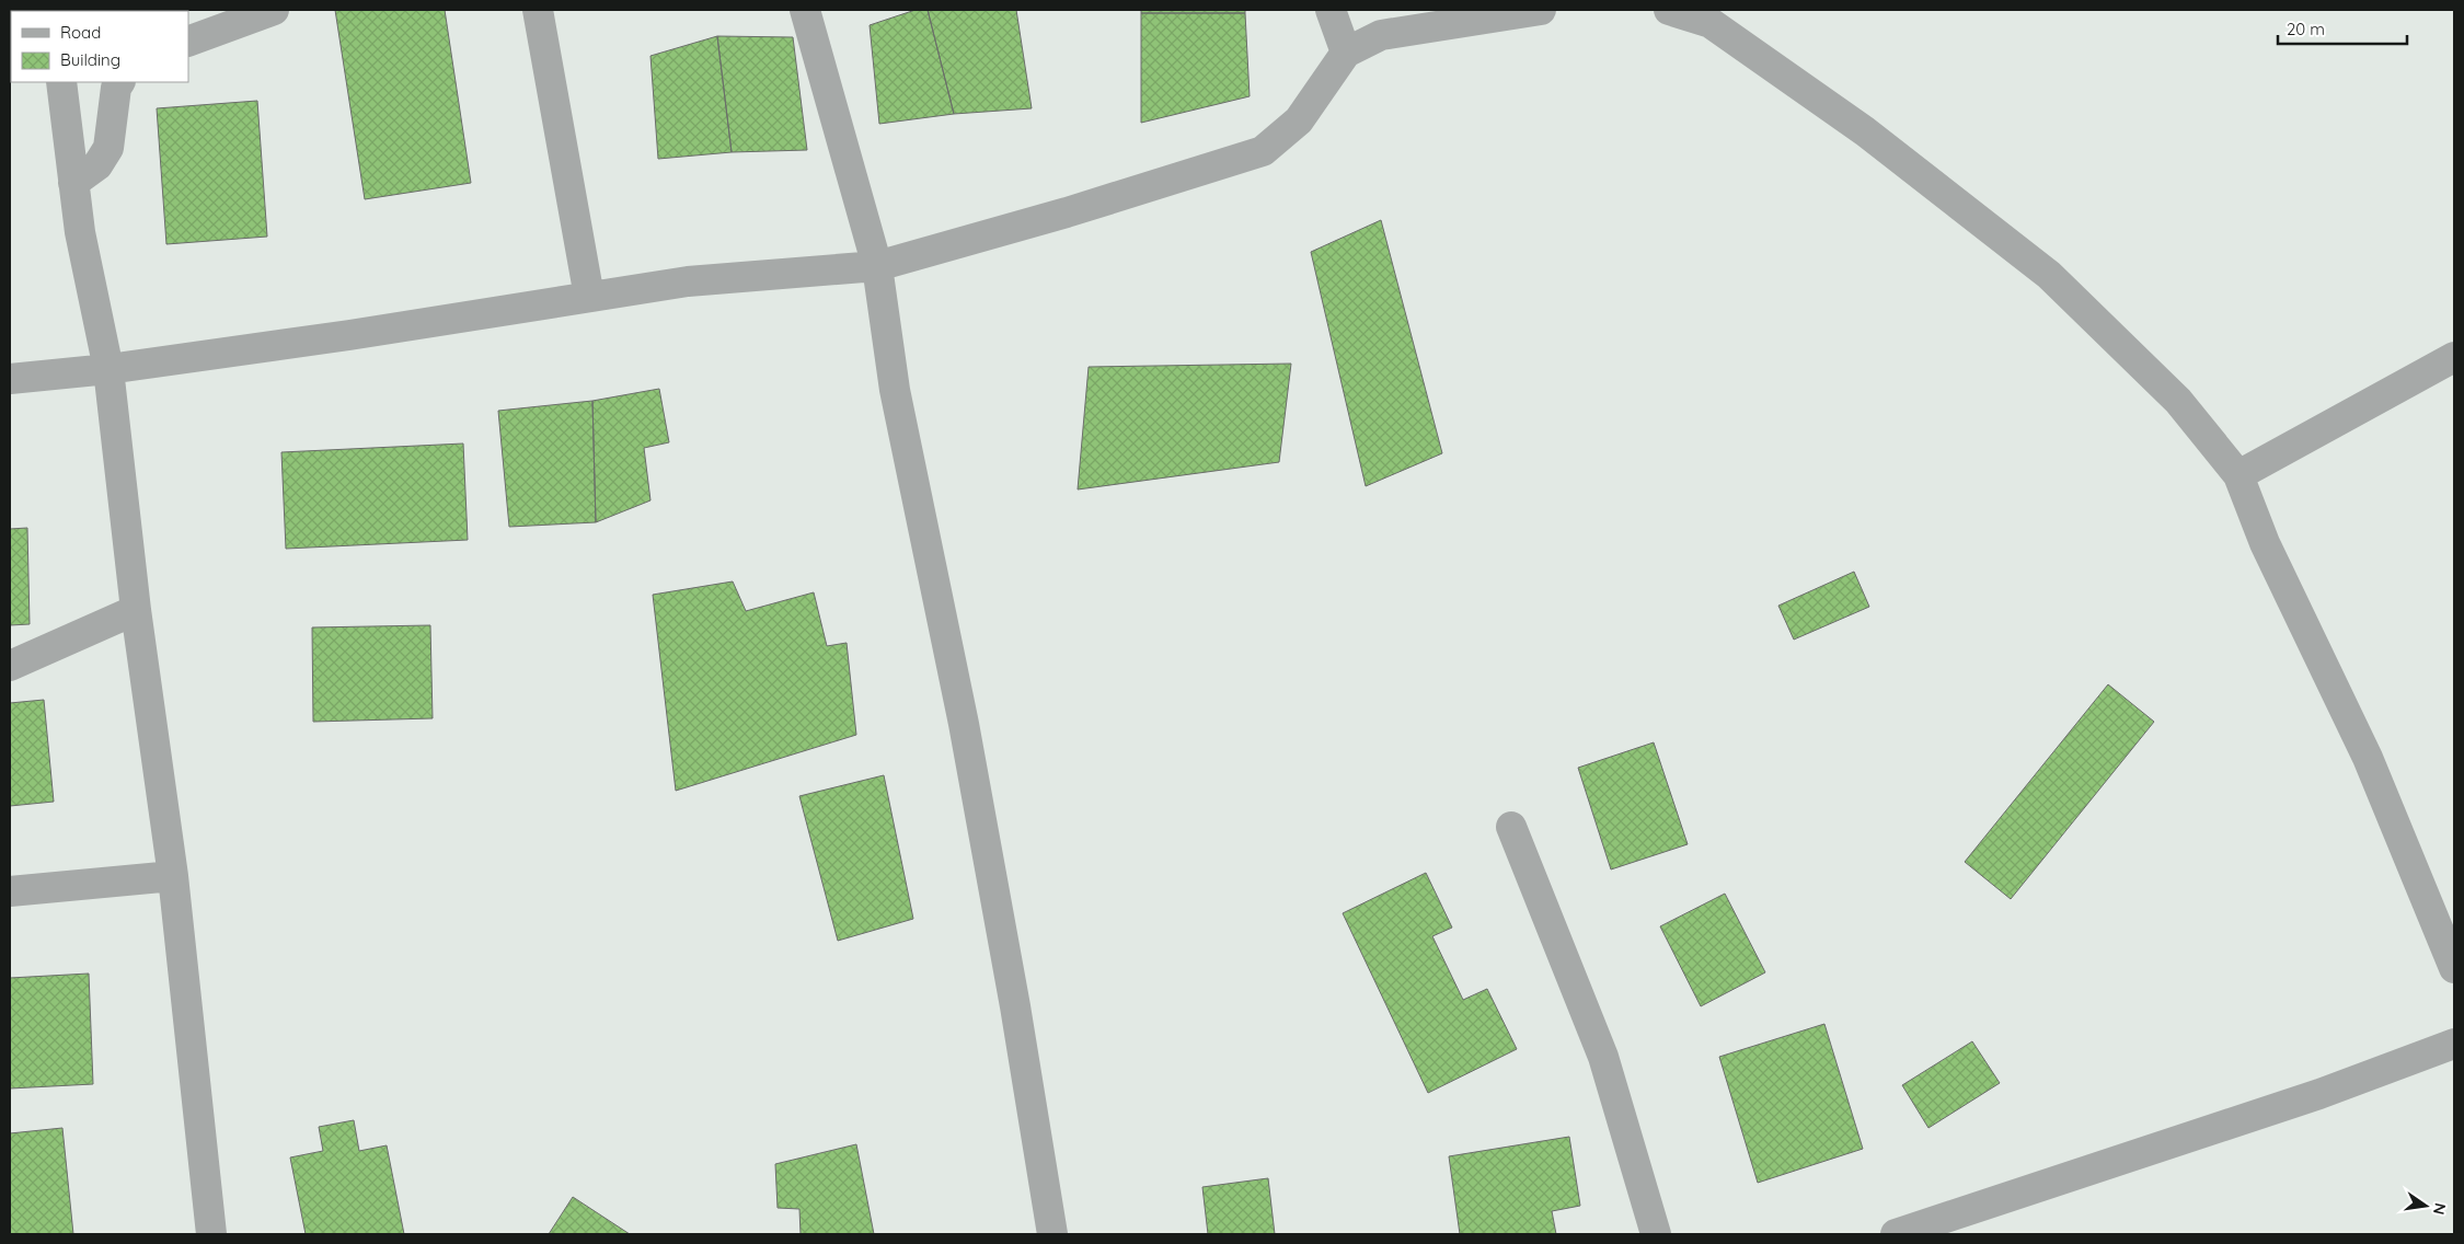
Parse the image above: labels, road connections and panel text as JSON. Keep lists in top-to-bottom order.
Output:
{
  "legend": ["Road", "Building"],
  "scale_bar": "20 m",
  "north": "right"
}
